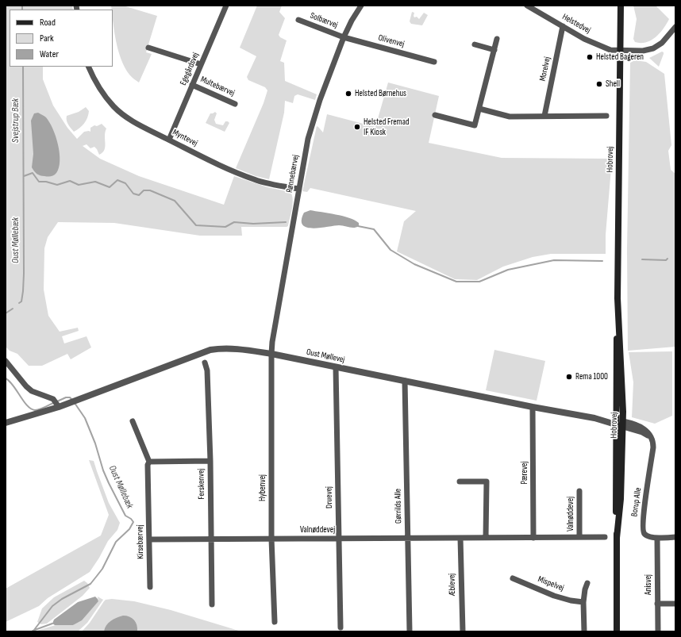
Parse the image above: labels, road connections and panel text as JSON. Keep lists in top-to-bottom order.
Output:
{
  "streets": {
    "main road": ["Hobrovej"],
    "street": [
      "Solbærvej",
      "Helstedvej",
      "Olivenvej",
      "Egegårdsvej",
      "Morelvej",
      "Multebærvej",
      "Myntevej",
      "Rønnebærvej",
      "Oust Møllevej",
      "Pærevej",
      "Ferskenvej",
      "Hybenvej",
      "Druevej",
      "Borup Alle",
      "Gørrilds Alle",
      "Valnøddevej",
      "Kirsebærvej",
      "Mispelvej",
      "Æblevej",
      "Anisvej"
    ]
  },
  "crossings": [
    ["Solbærvej", "Olivenvej"],
    ["Solbærvej", "Rønnebærvej"],
    ["Helstedvej", "Morelvej"],
    ["Helstedvej", "Hobrovej"],
    ["Olivenvej", "Rønnebærvej"],
    ["Egegårdsvej", "Multebærvej"],
    ["Egegårdsvej", "Myntevej"],
    ["Myntevej", "Rønnebærvej"],
    ["Hobrovej", "Oust Møllevej"],
    ["Hobrovej", "Borup Alle"],
    ["Rønnebærvej", "Oust Møllevej"],
    ["Rønnebærvej", "Hybenvej"],
    ["Oust Møllevej", "Pærevej"],
    ["Oust Møllevej", "Hybenvej"],
    ["Oust Møllevej", "Druevej"],
    ["Oust Møllevej", "Borup Alle"],
    ["Oust Møllevej", "Gørrilds Alle"],
    ["Pærevej", "Valnøddevej"],
    ["Ferskenvej", "Valnøddevej"],
    ["Hybenvej", "Valnøddevej"],
    ["Druevej", "Valnøddevej"],
    ["Borup Alle", "Anisvej"],
    ["Gørrilds Alle", "Valnøddevej"],
    ["Valnøddevej", "Kirsebærvej"],
    ["Valnøddevej", "Æblevej"]
  ],
  "water": ["Svejstrup Bæk", "Oust Møllebæk"],
  "places": [
    "Helsted Bageren",
    "Shell",
    "Helsted Børnehus",
    "Helsted Fremad IF Kiosk",
    "Rema 1000"
  ],
  "legend": ["Road", "Park", "Water"]
}
